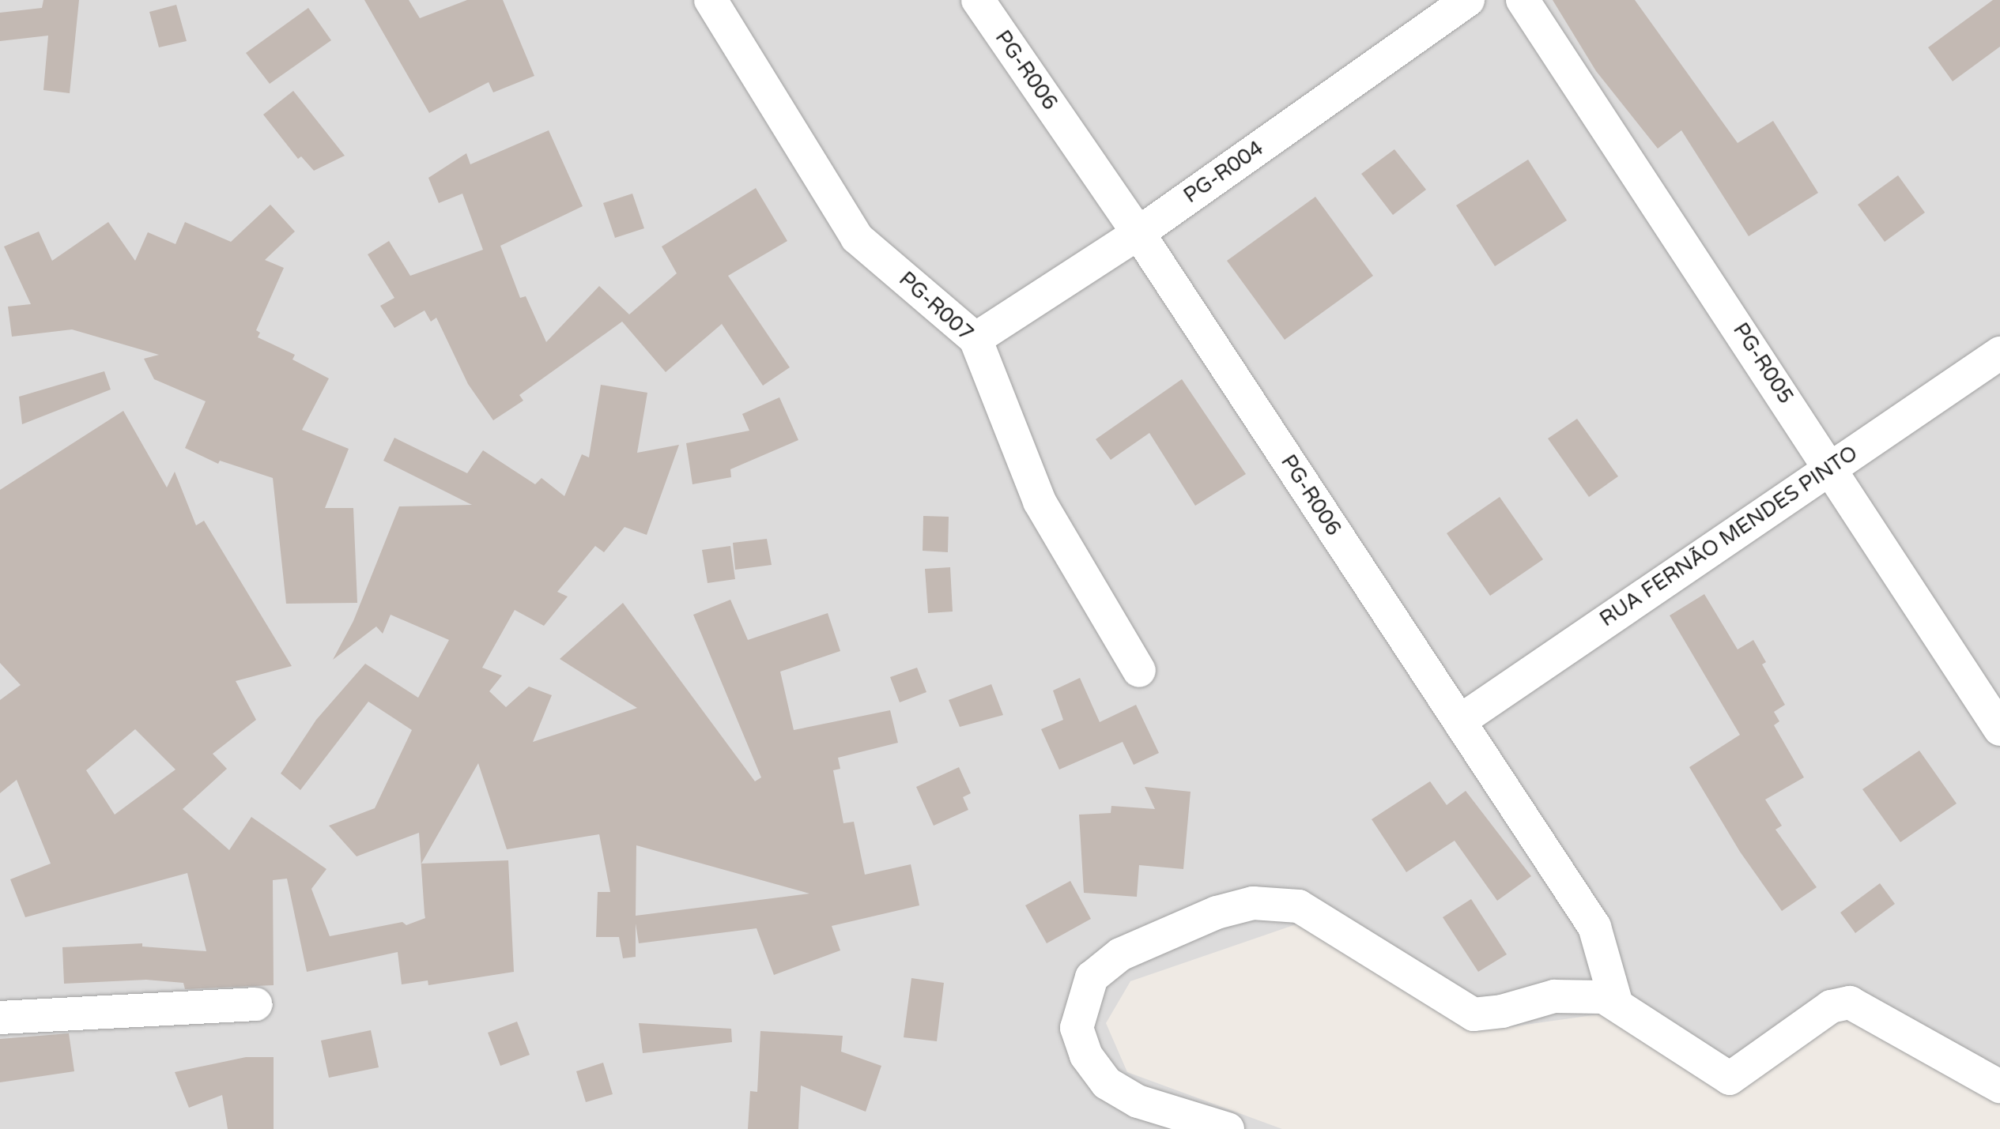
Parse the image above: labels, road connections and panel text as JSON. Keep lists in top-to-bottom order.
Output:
{
  "streets": {
    "street": [
      "PG-R006",
      "PG-R004",
      "PG-R007",
      "PG-R005",
      "RUA FERNÃO MENDES PINTO"
    ]
  },
  "crossings": [
    ["PG-R006", "PG-R004"],
    ["PG-R006", "RUA FERNÃO MENDES PINTO"],
    ["PG-R004", "PG-R007"],
    ["PG-R005", "RUA FERNÃO MENDES PINTO"]
  ]
}
